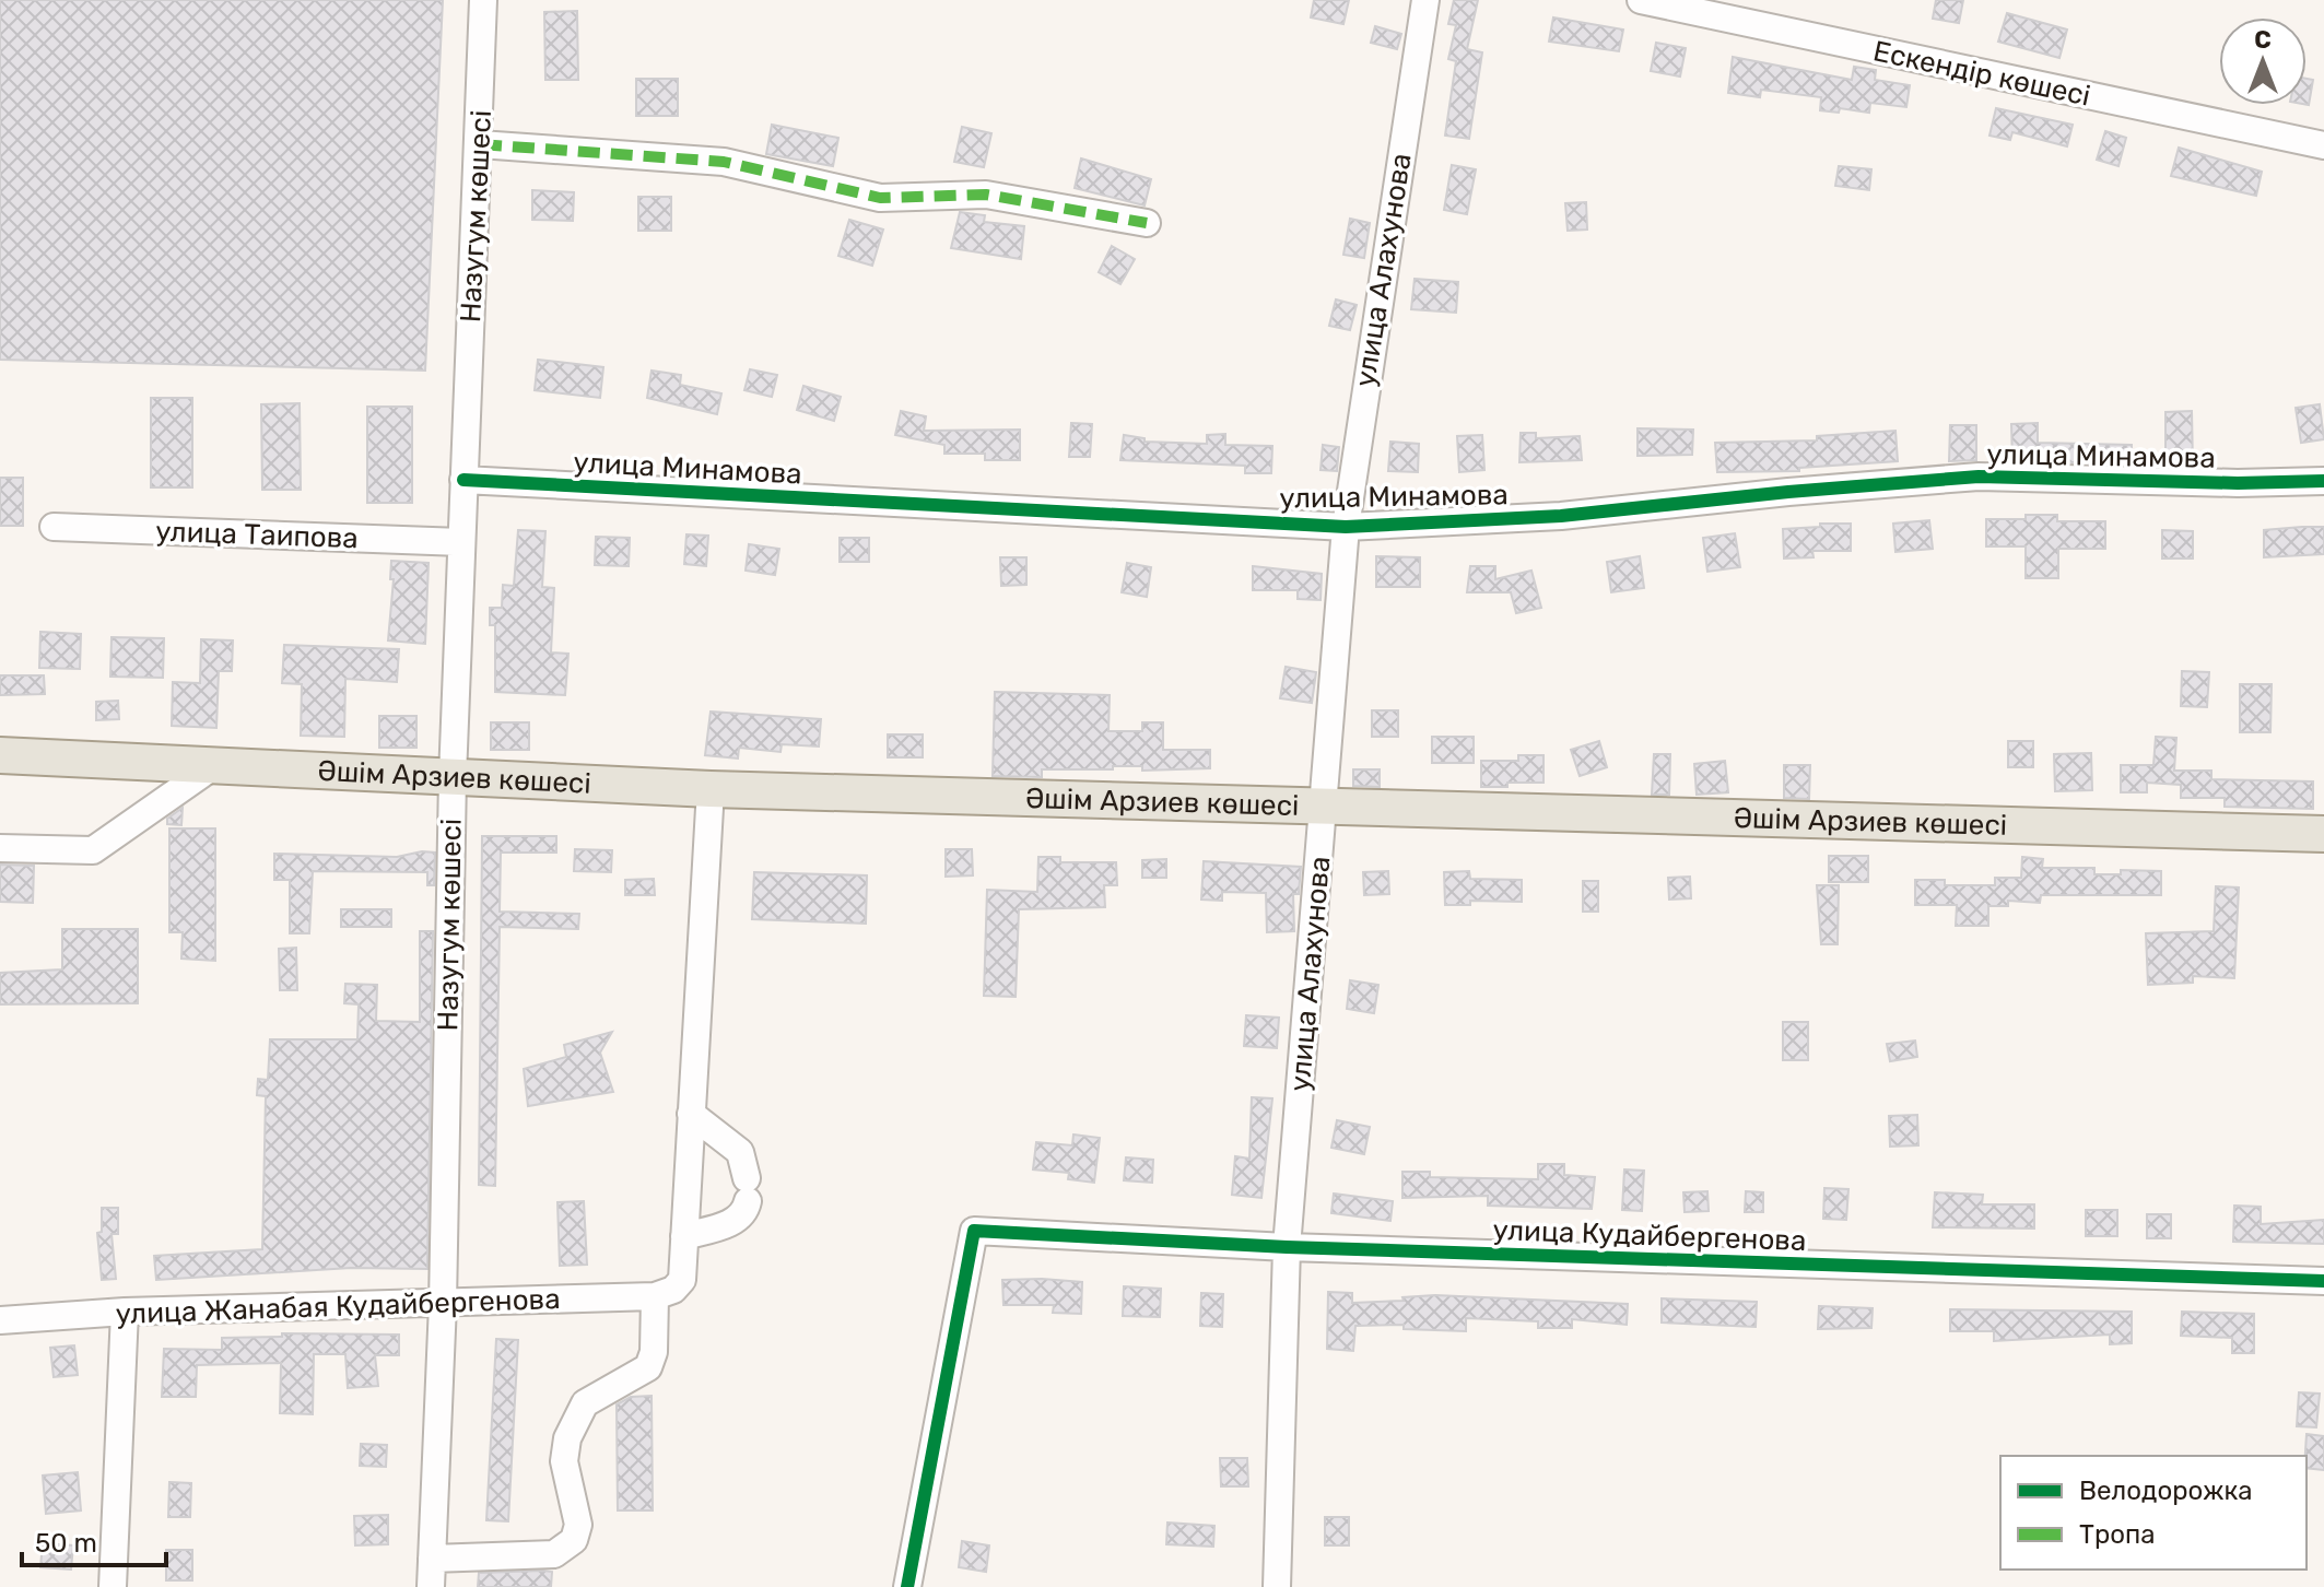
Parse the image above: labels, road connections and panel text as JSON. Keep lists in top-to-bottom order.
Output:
{
  "streets": {
    "main road": ["Әшім Арзиев көшесі"],
    "street": [
      "Ескендір көшесі",
      "Назугум көшесі",
      "улица Алахунова",
      "улица Минамова",
      "улица Таипова",
      "улица Кудайбергенова",
      "улица Жанабая Кудайбергенова"
    ]
  },
  "crossings": [
    ["Назугум көшесі", "улица Минамова"],
    ["Назугум көшесі", "улица Таипова"],
    ["Назугум көшесі", "Әшім Арзиев көшесі"],
    ["Назугум көшесі", "улица Жанабая Кудайбергенова"],
    ["улица Алахунова", "улица Минамова"],
    ["улица Алахунова", "Әшім Арзиев көшесі"],
    ["улица Алахунова", "улица Кудайбергенова"]
  ],
  "legend": ["Велодорожка", "Тропа"],
  "scale_bar": "50 m",
  "north": "top"
}
